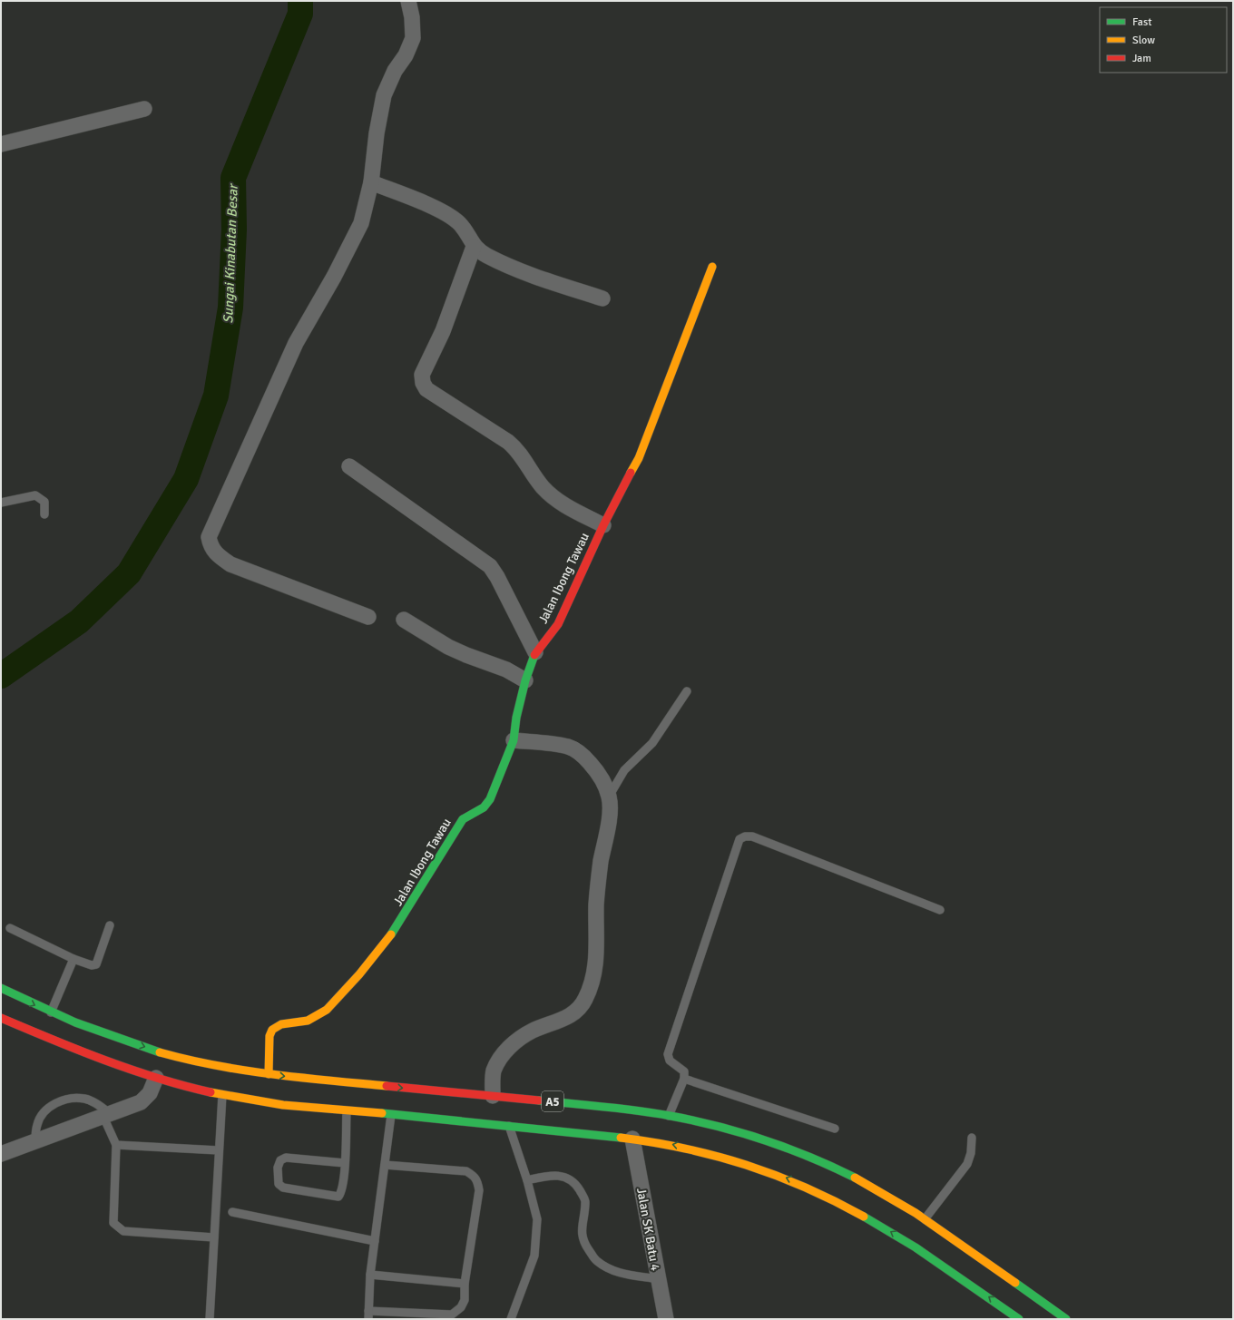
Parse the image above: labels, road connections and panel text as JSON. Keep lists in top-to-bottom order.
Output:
{
  "streets": {
    "main road": ["Jalan Ibong Tawau", "A5"],
    "street": ["Jalan SK Batu 4"]
  },
  "crossings": [
    ["Jalan Ibong Tawau", "A5"],
    ["A5", "Jalan SK Batu 4"]
  ],
  "water": ["Sungai Kinabutan Besar"],
  "legend": ["Fast", "Slow", "Jam"]
}
